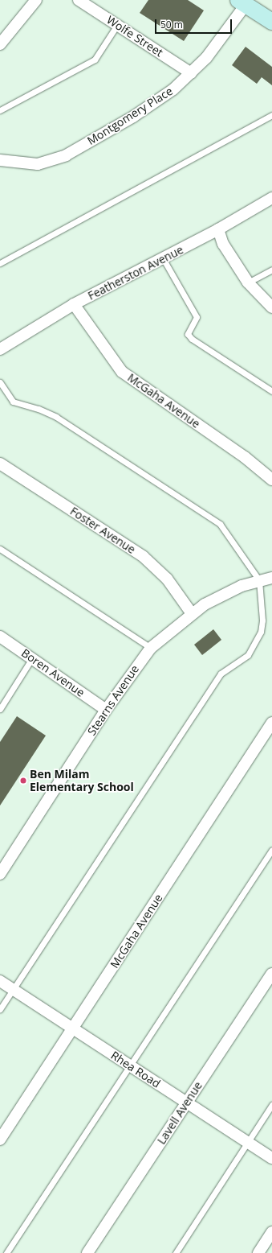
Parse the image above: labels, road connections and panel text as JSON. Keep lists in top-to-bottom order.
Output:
{
  "streets": {
    "street": [
      "Wolfe Street",
      "Montgomery Place",
      "Featherston Avenue",
      "McGaha Avenue",
      "Foster Avenue",
      "Boren Avenue",
      "Stearns Avenue",
      "Rhea Road",
      "Lavell Avenue"
    ]
  },
  "crossings": [
    ["Wolfe Street", "Montgomery Place"],
    ["Featherston Avenue", "McGaha Avenue"],
    ["McGaha Avenue", "Rhea Road"],
    ["Foster Avenue", "Stearns Avenue"],
    ["Boren Avenue", "Stearns Avenue"],
    ["Rhea Road", "Lavell Avenue"]
  ],
  "places": ["Ben Milam Elementary School"],
  "scale_bar": "50 m"
}
